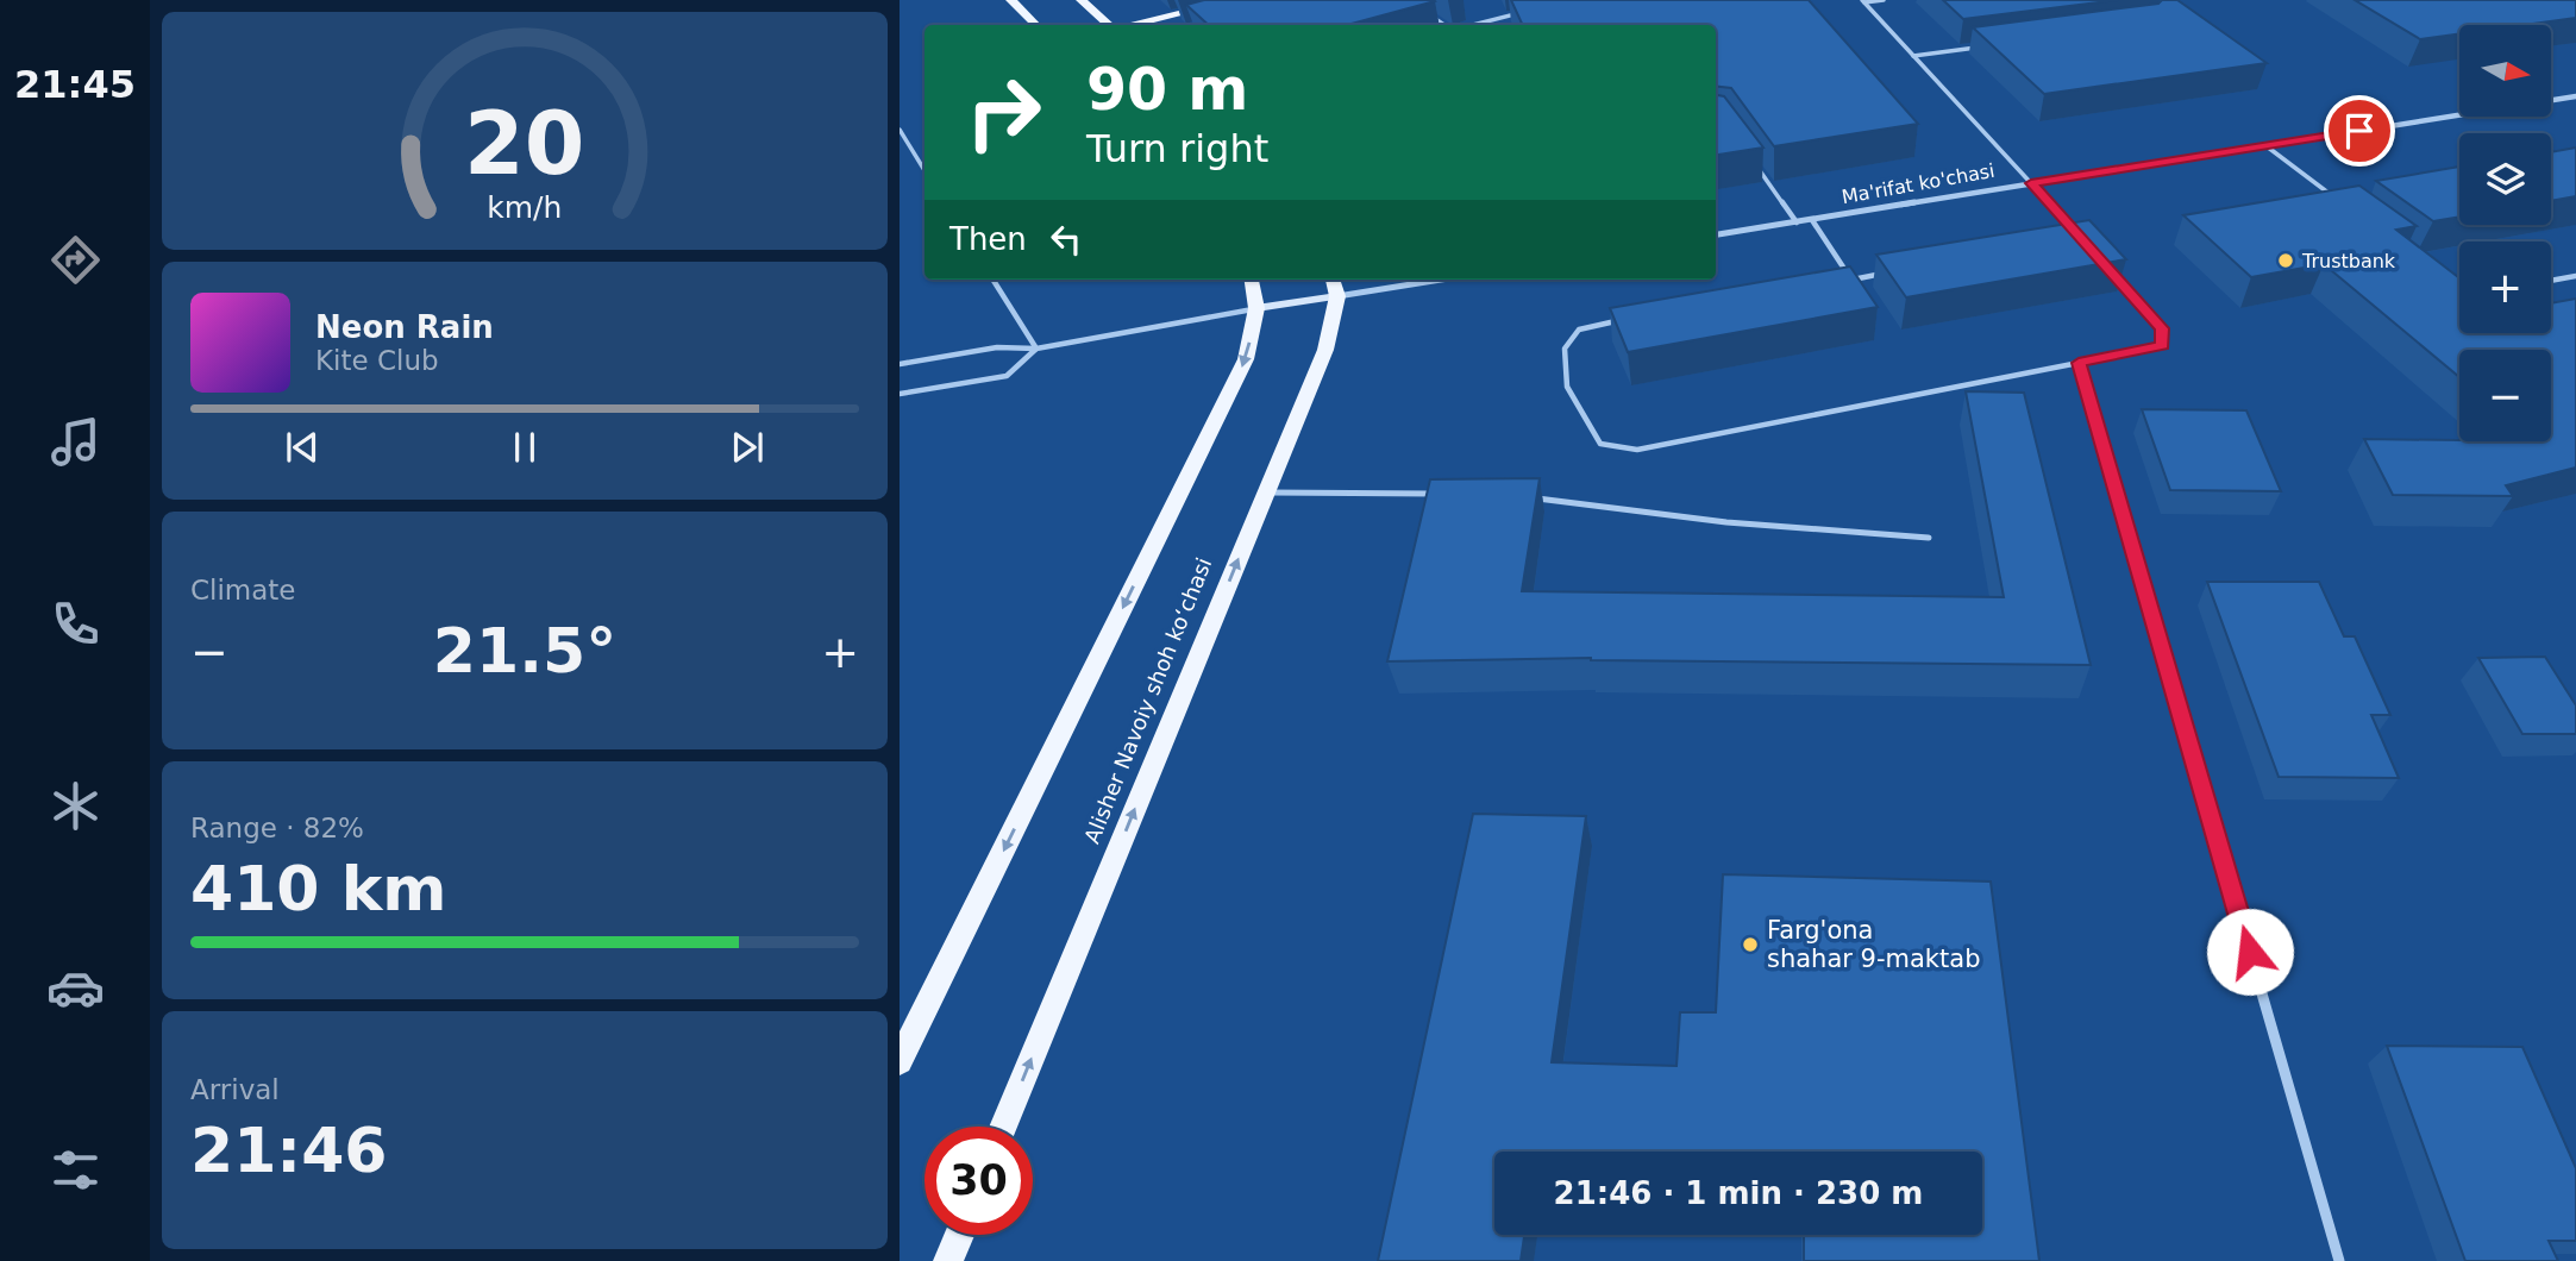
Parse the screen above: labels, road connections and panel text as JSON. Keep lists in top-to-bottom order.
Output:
{
  "streets": {
    "main road": ["Alisher Navoiy shoh koʻchasi"],
    "street": ["Ma'rifat ko'chasi"]
  },
  "places": ["Trustbank", "Farg'ona shahar 9-maktab"],
  "north": "right",
  "page": {
    "tabs": "21:45",
    "map_buttons": ["+", "−"],
    "turn": ["90 m", "Turn right"],
    "then": "Then",
    "song": ["Neon Rain", "Kite Club"],
    "tile": [
      "Climate",
      ["Range · 82%", "410 km"],
      ["Arrival", "21:46"]
    ],
    "heat": ["−", "21.5°", "+"],
    "limit": "30",
    "trip": "21:46 · 1 min · 230 m",
    "gauge": ["20", "km/h"]
  }
}
